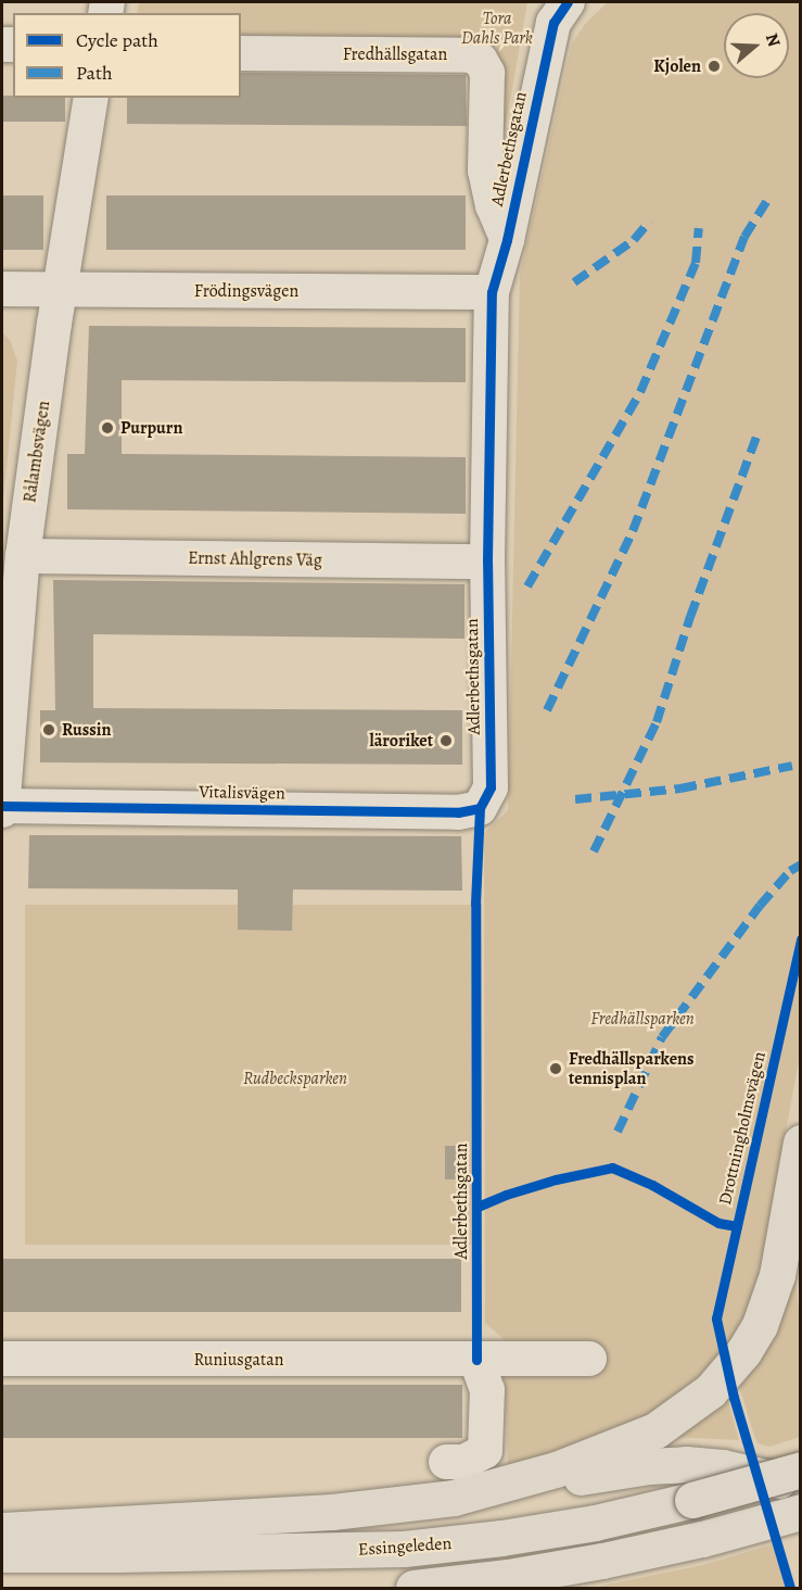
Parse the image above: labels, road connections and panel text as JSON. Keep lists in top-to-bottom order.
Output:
{
  "streets": {
    "highway": ["Essingeleden"],
    "street": [
      "Fredhällsgatan",
      "Adlerbethsgatan",
      "Frödingsvägen",
      "Rålambsvägen",
      "Ernst Ahlgrens Väg",
      "Vitalisvägen",
      "Runiusgatan"
    ],
    "cycle path": ["Drottningholmsvägen"]
  },
  "crossings": [
    ["Fredhällsgatan", "Adlerbethsgatan"],
    ["Adlerbethsgatan", "Frödingsvägen"],
    ["Adlerbethsgatan", "Ernst Ahlgrens Väg"],
    ["Adlerbethsgatan", "Vitalisvägen"],
    ["Frödingsvägen", "Rålambsvägen"],
    ["Rålambsvägen", "Ernst Ahlgrens Väg"],
    ["Rålambsvägen", "Vitalisvägen"]
  ],
  "parks": ["Tora Dahls Park", "Fredhällsparken", "Rudbecksparken"],
  "places": [
    "Kjolen",
    "Purpurn",
    "Russin",
    "läroriket",
    "Fredhällsparkens tennisplan"
  ],
  "legend": ["Cycle path", "Path"],
  "north": "right"
}
